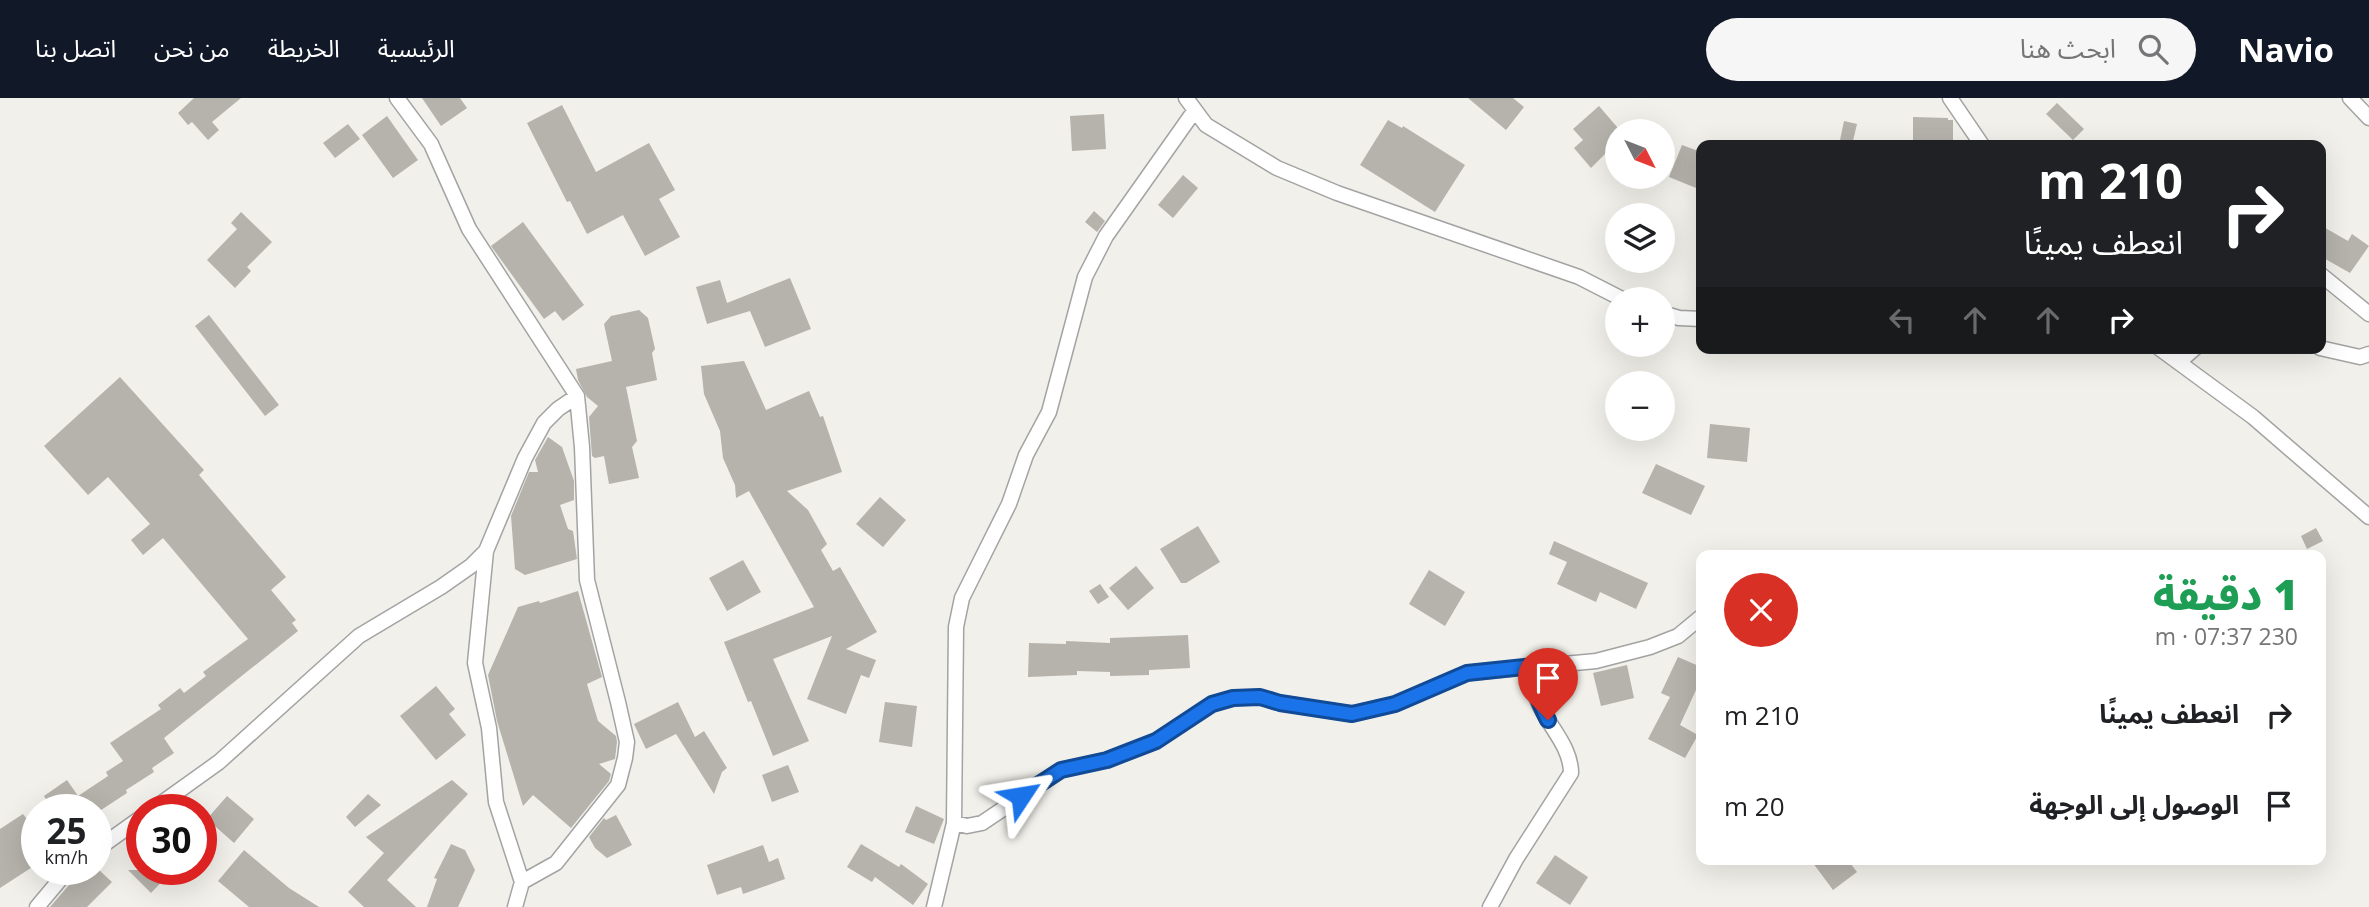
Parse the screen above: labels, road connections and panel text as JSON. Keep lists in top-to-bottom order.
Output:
{
  "north": "bottom right",
  "page": {
    "header": "Navio",
    "search": "ابحث هنا",
    "nav": [
      "الرئيسية",
      "الخريطة",
      "من نحن",
      "اتصل بنا"
    ],
    "map_buttons": ["+", "−"],
    "turn": ["210 m", "انعطف يمينًا"],
    "heading": ["1 دقيقة", "230 m · 07:37"],
    "list": [
      {
        "name": "انعطف يمينًا",
        "value": "210 m"
      },
      {
        "name": "الوصول إلى الوجهة",
        "value": "20 m"
      }
    ],
    "speed": "25 km/h",
    "limit": "30"
  }
}
